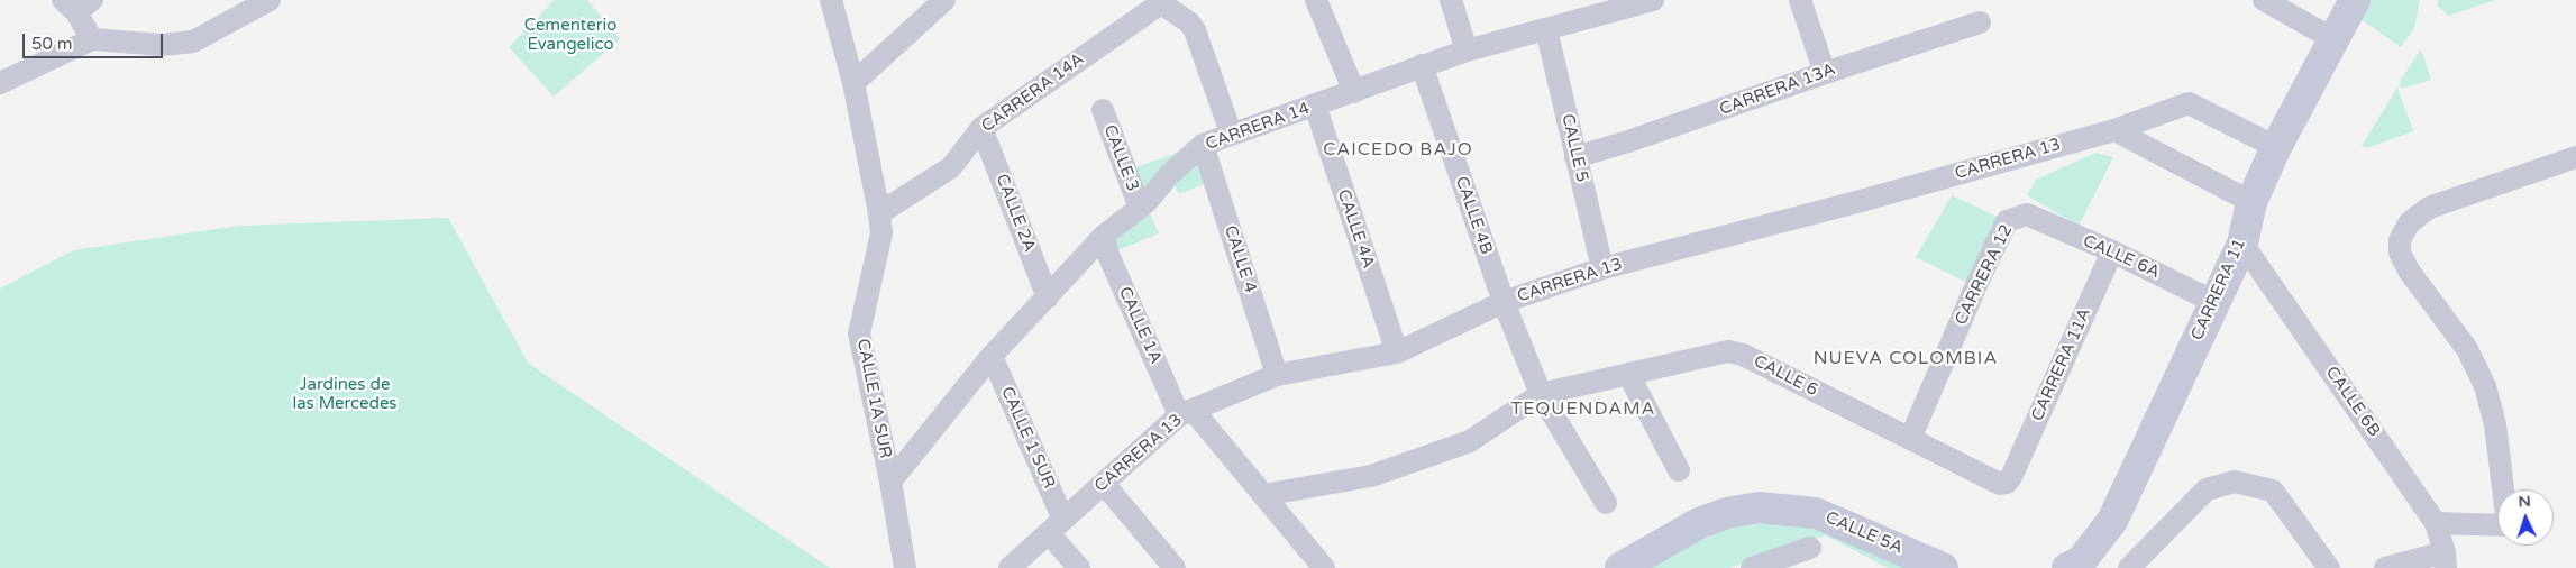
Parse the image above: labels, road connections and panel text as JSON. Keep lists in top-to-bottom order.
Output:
{
  "streets": {
    "street": [
      "CARRERA 13A",
      "CARRERA 14A",
      "CARRERA 14",
      "CALLE 5",
      "CALLE 3",
      "CARRERA 13",
      "CALLE 2A",
      "CALLE 4B",
      "CALLE 4A",
      "CALLE 6A",
      "CALLE 4",
      "CARRERA 12",
      "CARRERA 11",
      "CALLE 1A",
      "CARRERA 11A",
      "CALLE 6",
      "CALLE 1A SUR",
      "CALLE 6B",
      "CALLE 1 SUR",
      "CALLE 5A"
    ]
  },
  "crossings": [
    ["CARRERA 13A", "CALLE 5"],
    ["CARRERA 14A", "CALLE 2A"],
    ["CARRERA 14A", "CALLE 1A SUR"],
    ["CARRERA 14", "CALLE 5"],
    ["CARRERA 14", "CALLE 3"],
    ["CARRERA 14", "CALLE 2A"],
    ["CARRERA 14", "CALLE 4B"],
    ["CARRERA 14", "CALLE 4A"],
    ["CARRERA 14", "CALLE 4"],
    ["CARRERA 14", "CALLE 1A"],
    ["CARRERA 14", "CALLE 1A SUR"],
    ["CARRERA 14", "CALLE 1 SUR"],
    ["CALLE 5", "CARRERA 13"],
    ["CARRERA 13", "CALLE 4B"],
    ["CARRERA 13", "CALLE 4A"],
    ["CARRERA 13", "CALLE 4"],
    ["CARRERA 13", "CARRERA 11"],
    ["CARRERA 13", "CALLE 1A"],
    ["CARRERA 13", "CALLE 1 SUR"],
    ["CALLE 4B", "CALLE 6"],
    ["CALLE 6A", "CARRERA 12"],
    ["CALLE 6A", "CARRERA 11"],
    ["CALLE 6A", "CARRERA 11A"],
    ["CARRERA 12", "CALLE 6"],
    ["CARRERA 11", "CALLE 6B"],
    ["CARRERA 11A", "CALLE 6"]
  ],
  "districts": ["CAICEDO BAJO", "NUEVA COLOMBIA", "TEQUENDAMA"],
  "parks": ["Cementerio Evangelico", "Jardines de las Mercedes"],
  "scale_bar": "50 m",
  "north": "top"
}
